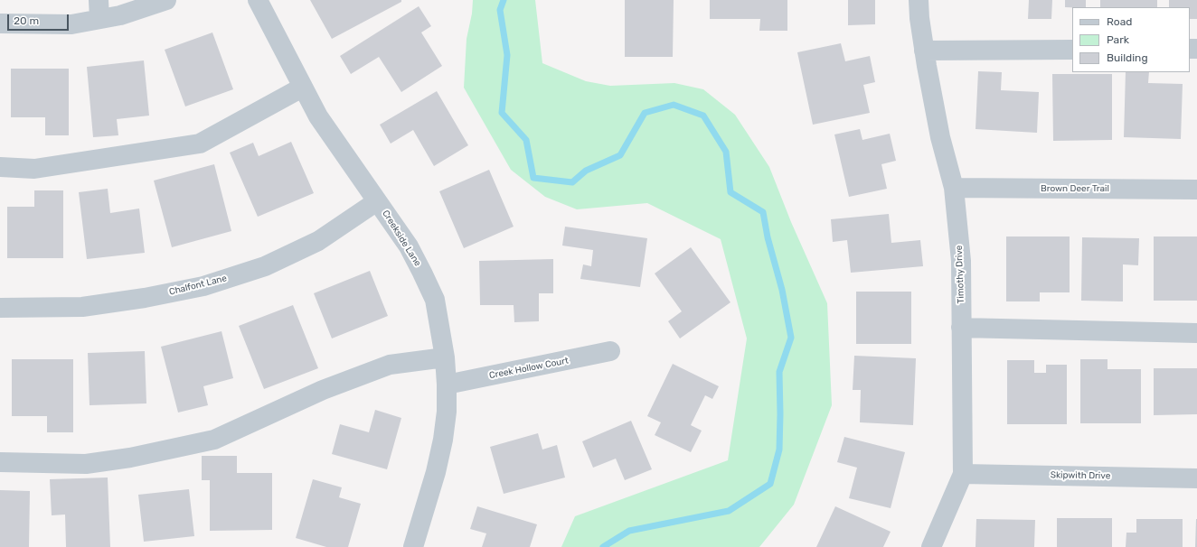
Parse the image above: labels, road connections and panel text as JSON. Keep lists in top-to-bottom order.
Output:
{
  "streets": {
    "street": [
      "Brown Deer Trail",
      "Creekside Lane",
      "Timothy Drive",
      "Chalfont Lane",
      "Creek Hollow Court",
      "Skipwith Drive"
    ]
  },
  "crossings": [
    ["Brown Deer Trail", "Timothy Drive"],
    ["Creekside Lane", "Chalfont Lane"],
    ["Creekside Lane", "Creek Hollow Court"],
    ["Timothy Drive", "Skipwith Drive"]
  ],
  "legend": ["Road", "Park", "Building"],
  "scale_bar": "20 m"
}
